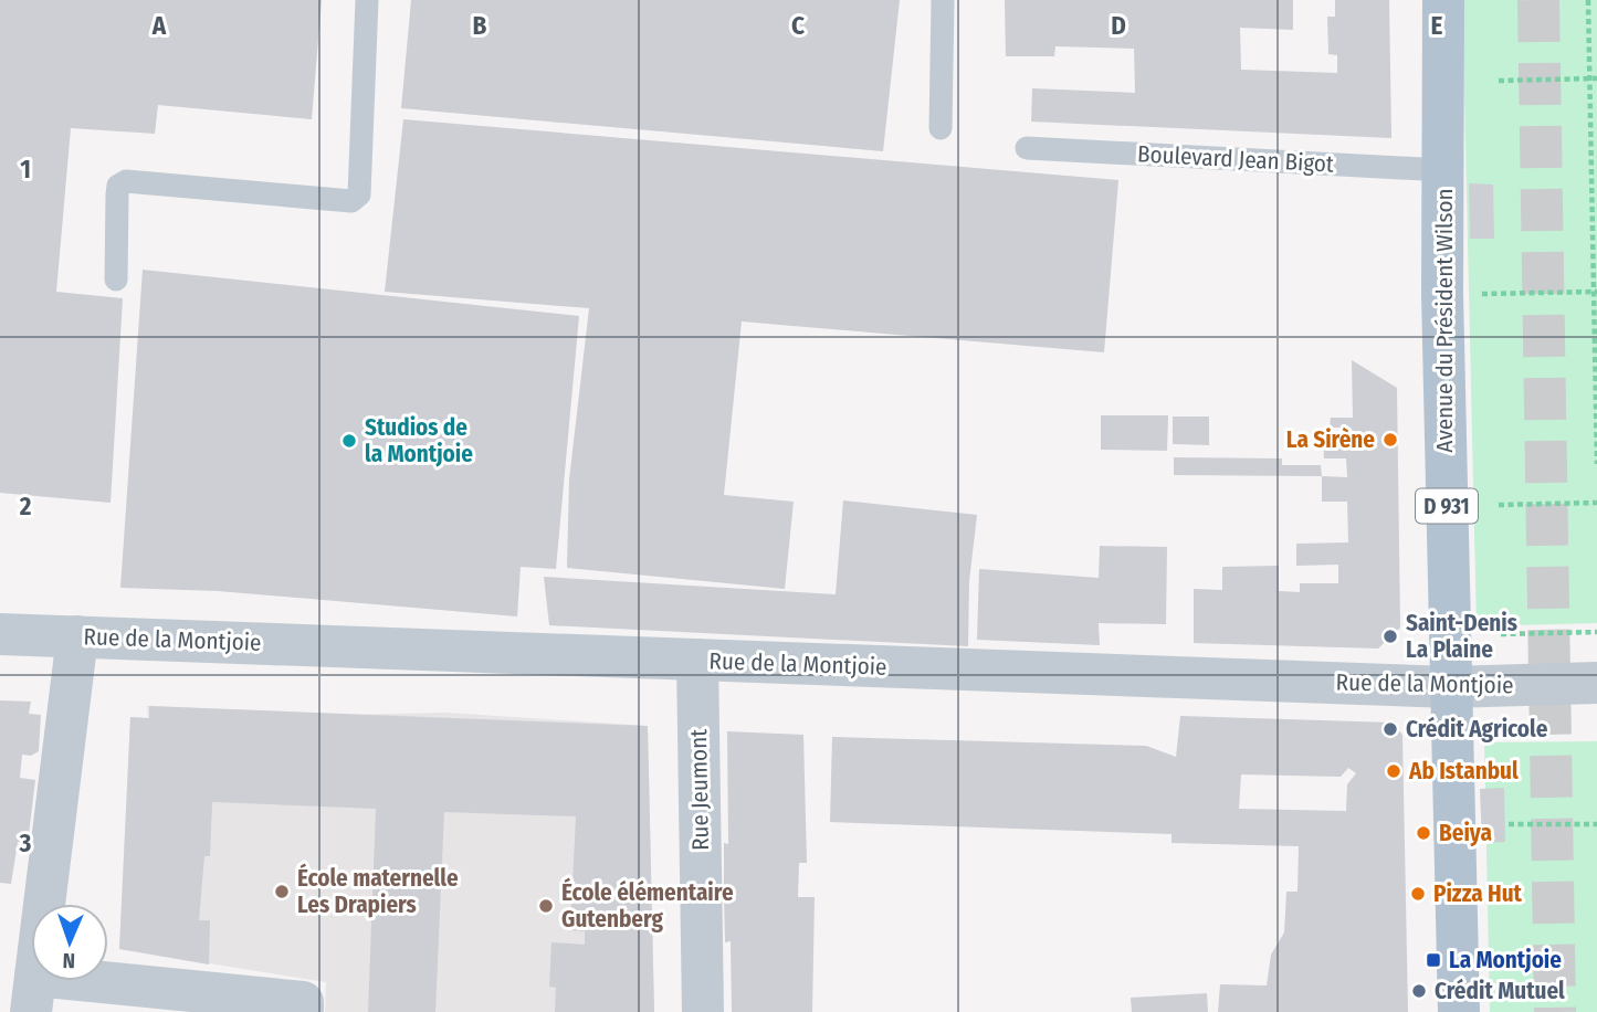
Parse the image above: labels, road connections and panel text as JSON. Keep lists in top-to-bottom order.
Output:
{
  "streets": {
    "main road": ["Avenue du Président Wilson", "D 931"],
    "street": ["Rue de la Montjoie", "Rue Jeumont"],
    "lane": ["Boulevard Jean Bigot"]
  },
  "crossings": [
    ["Boulevard Jean Bigot", "Avenue du Président Wilson"],
    ["Avenue du Président Wilson", "Rue de la Montjoie"],
    ["Rue de la Montjoie", "Rue Jeumont"]
  ],
  "places": {
    "other": [
      "La Sirène",
      "Studios de la Montjoie",
      "Saint-Denis La Plaine",
      "Crédit Agricole",
      "Ab Istanbul",
      "Beiya",
      "École maternelle Les Drapiers",
      "Pizza Hut",
      "École élémentaire Gutenberg",
      "Crédit Mutuel"
    ],
    "transit": ["La Montjoie"]
  },
  "north": "bottom",
  "grid": {
    "columns": [
      "A",
      "B",
      "C",
      "D",
      "E"
    ],
    "rows": ["1", "2", "3"]
  }
}
